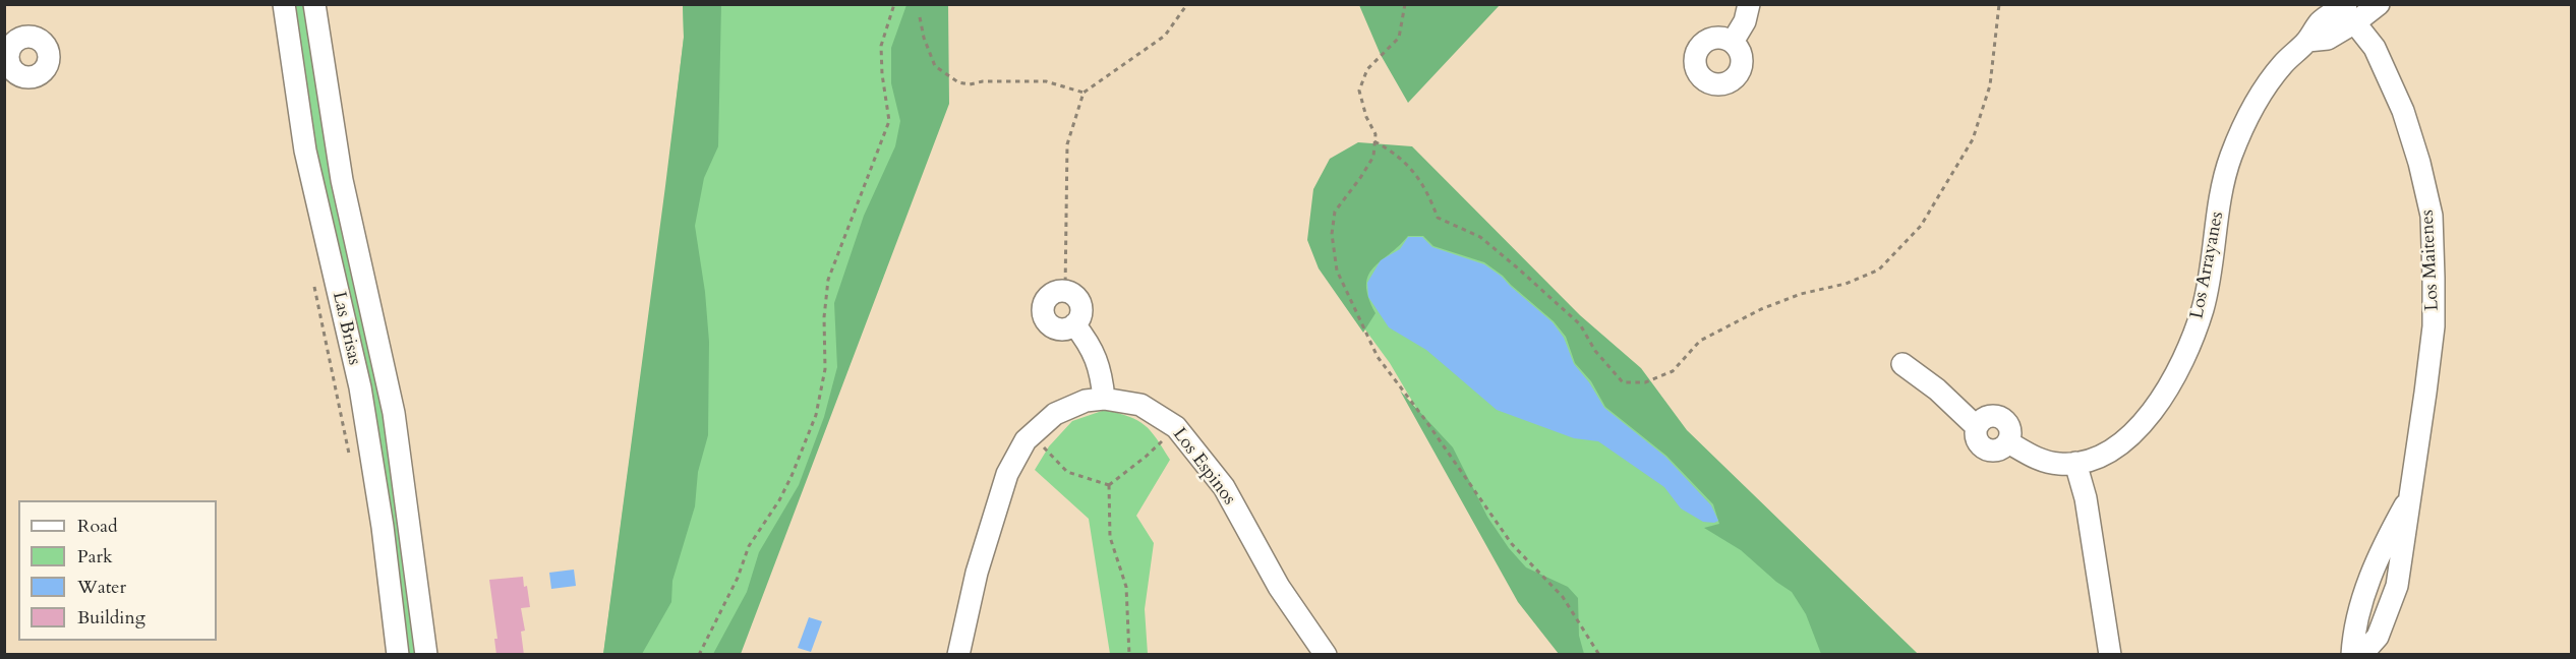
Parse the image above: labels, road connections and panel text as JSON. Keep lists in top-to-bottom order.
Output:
{
  "streets": {
    "street": [
      "Los Maitenes",
      "Los Arrayanes",
      "Las Brisas",
      "Los Espinos"
    ]
  },
  "crossings": [
    ["Los Maitenes", "Los Arrayanes"]
  ],
  "legend": [
    "Road",
    "Park",
    "Water",
    "Building"
  ]
}
